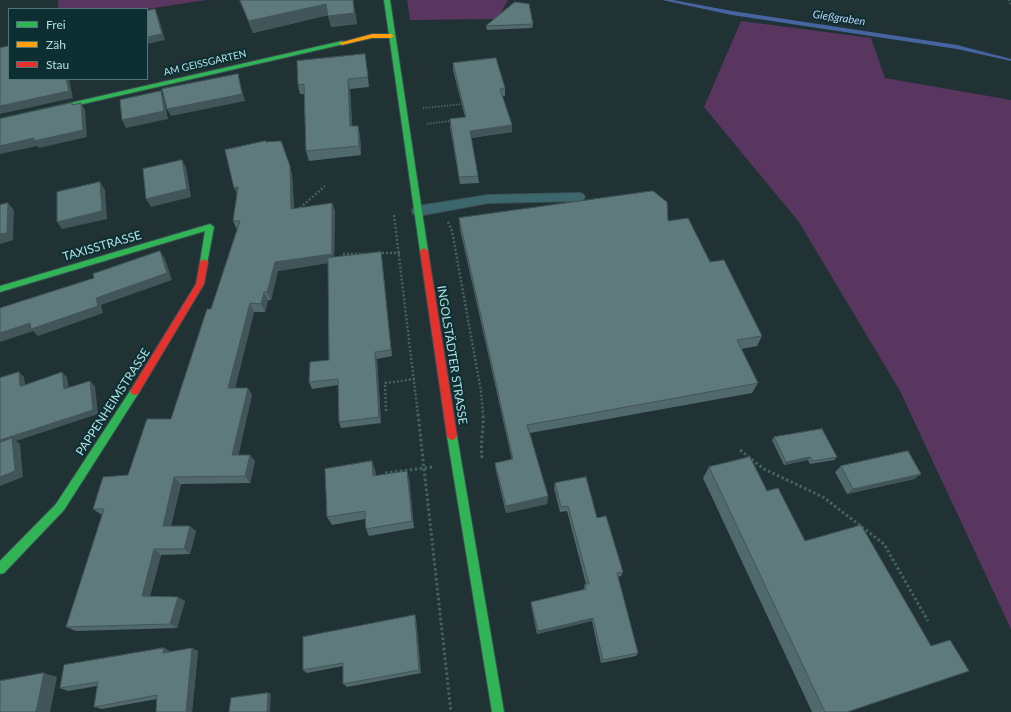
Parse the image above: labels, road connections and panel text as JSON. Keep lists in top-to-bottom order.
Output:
{
  "streets": {
    "street": [
      "AM GEISSGARTEN",
      "TAXISSTRASSE",
      "INGOLSTÄDTER STRASSE",
      "PAPPENHEIMSTRASSE"
    ]
  },
  "crossings": [
    ["AM GEISSGARTEN", "INGOLSTÄDTER STRASSE"],
    ["TAXISSTRASSE", "PAPPENHEIMSTRASSE"]
  ],
  "water": ["Gießgraben"],
  "legend": ["Frei", "Zäh", "Stau"]
}
